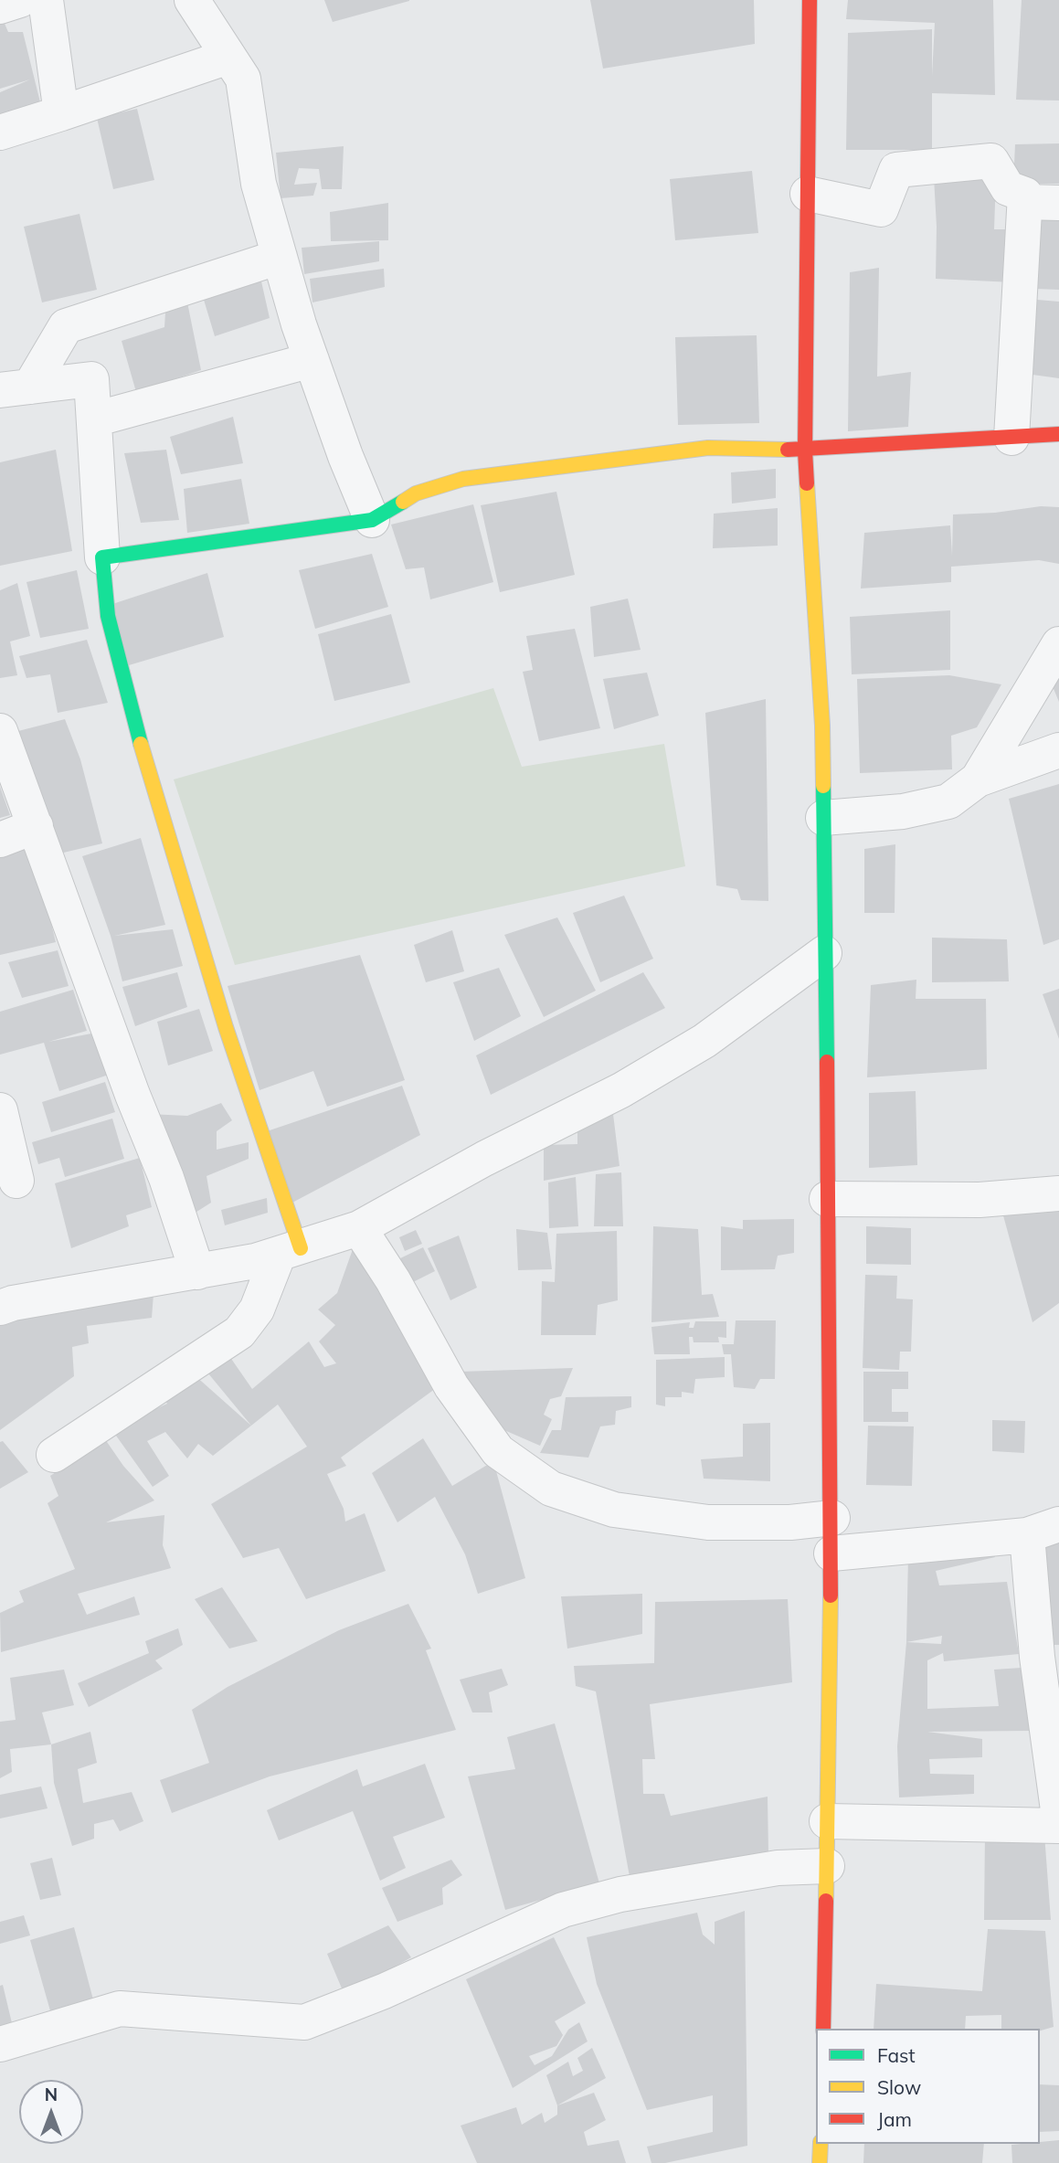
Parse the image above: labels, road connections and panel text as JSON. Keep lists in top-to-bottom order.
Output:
{
  "legend": ["Fast", "Slow", "Jam"],
  "north": "top"
}
